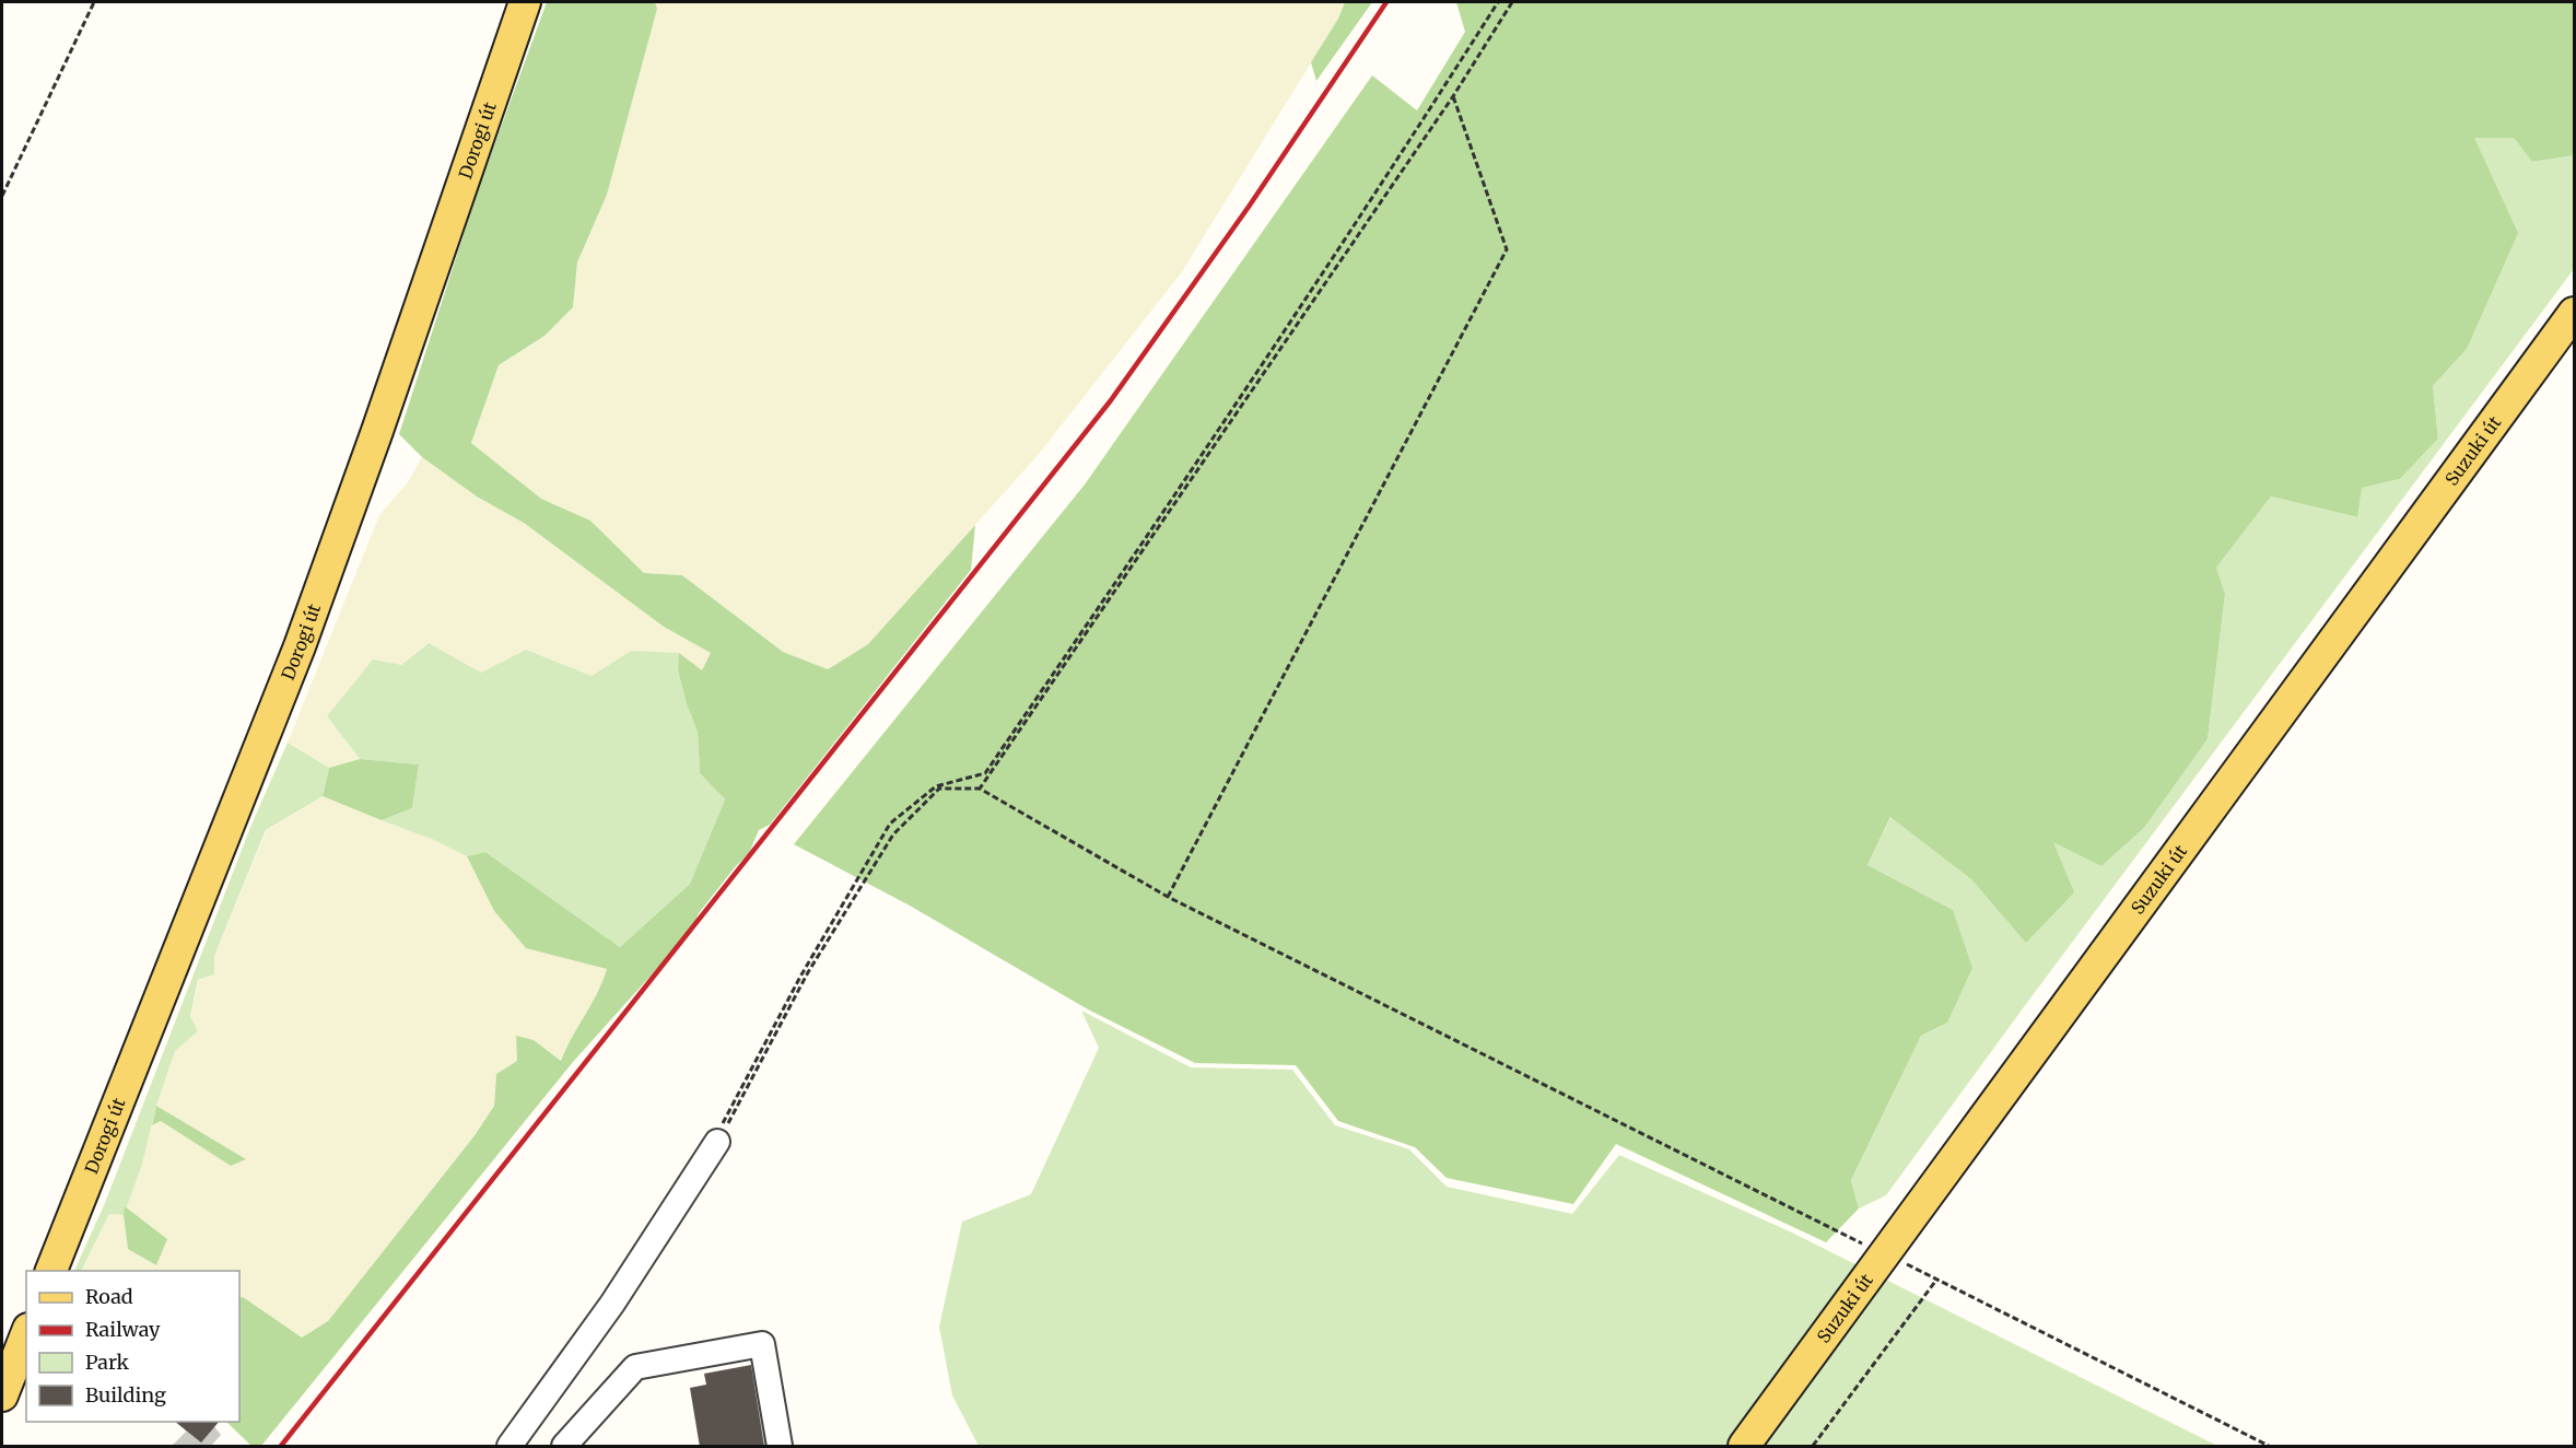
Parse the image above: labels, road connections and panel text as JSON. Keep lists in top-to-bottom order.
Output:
{
  "streets": {
    "main road": ["Dorogi út", "Suzuki út"]
  },
  "legend": [
    "Road",
    "Railway",
    "Park",
    "Building"
  ]
}
